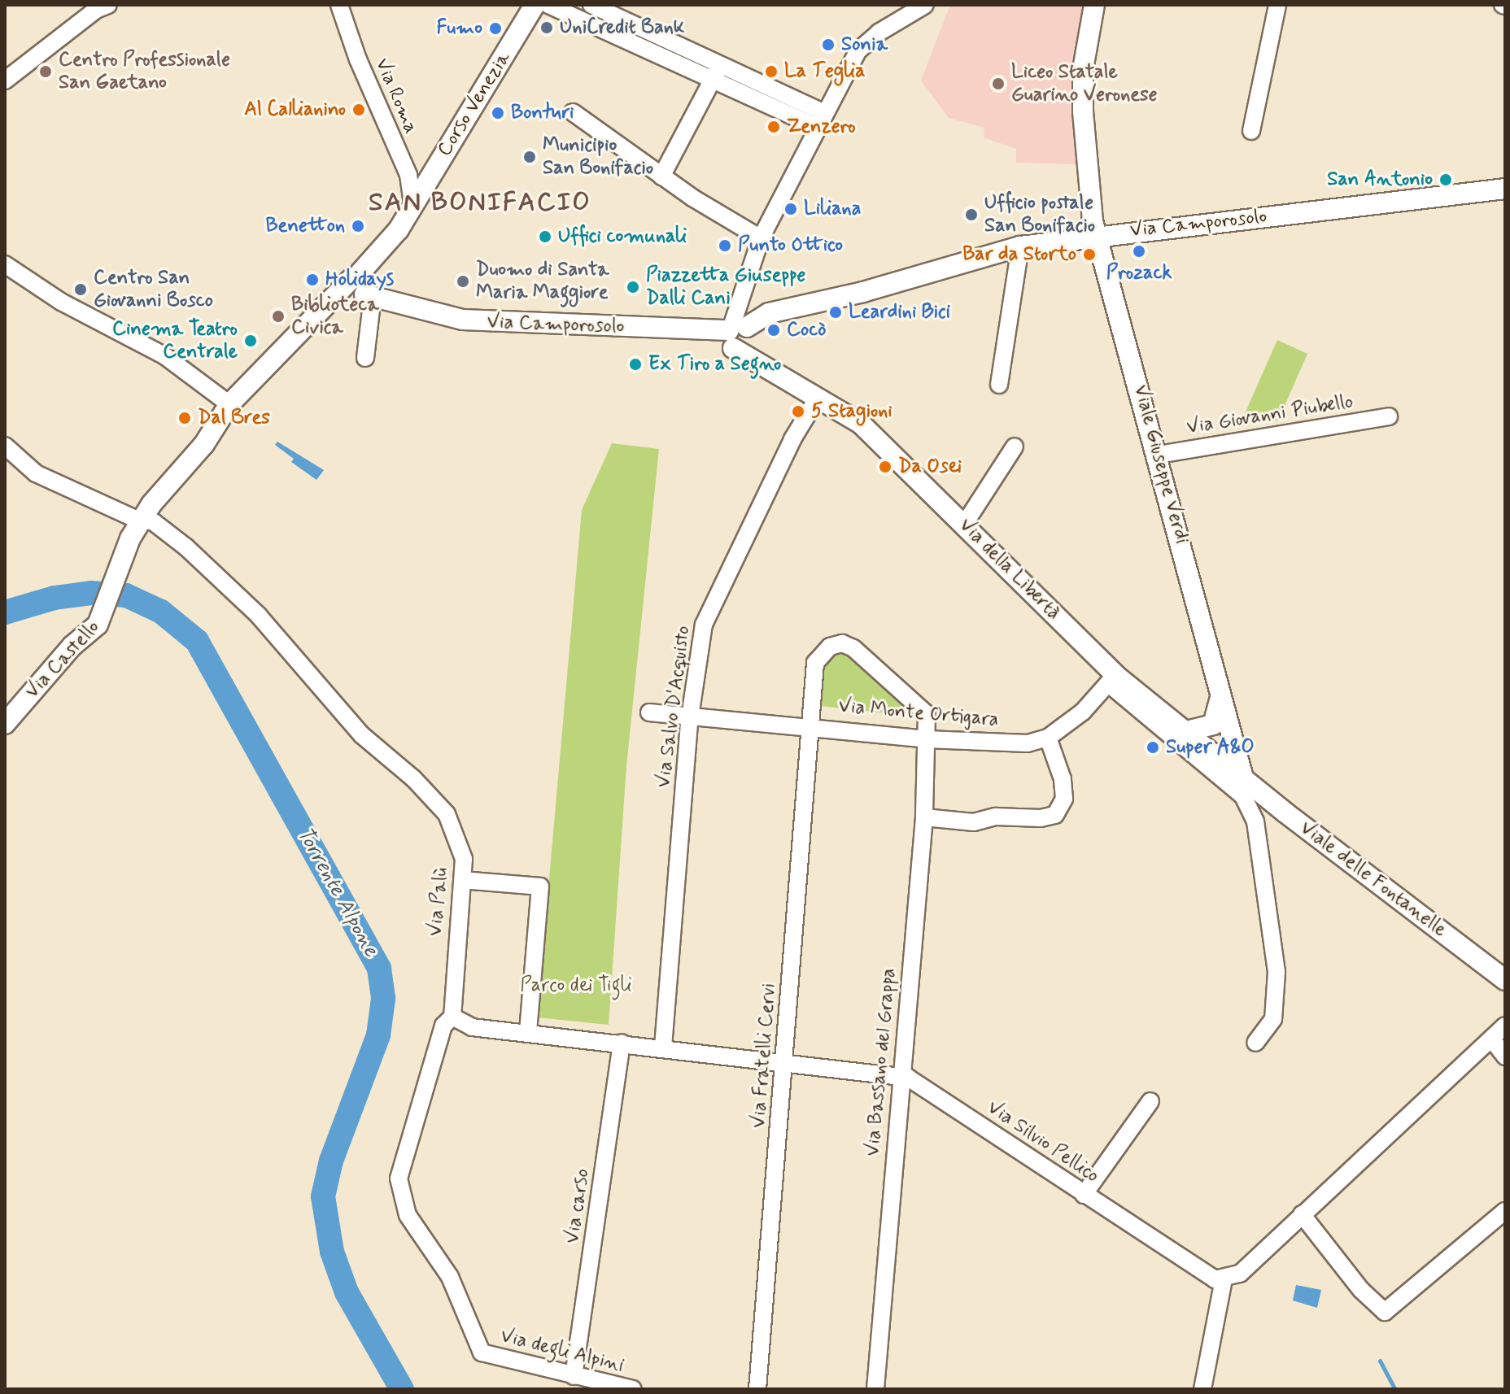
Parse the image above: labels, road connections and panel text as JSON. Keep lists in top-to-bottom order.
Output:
{
  "streets": {
    "street": [
      "Via Roma",
      "Corso Venezia",
      "Via Camporosolo",
      "Via Giovanni Piubello",
      "Viale Giuseppe Verdi",
      "Via della Libertà",
      "Via Castello",
      "Via Salvo D'Acquisto",
      "Via Monte Ortigara",
      "Viale delle Fontanelle",
      "Via Palù",
      "Via Fratelli Cervi",
      "Via Bassano del Grappa",
      "Via Silvio Pellico",
      "Via carso",
      "Via degli Alpini"
    ]
  },
  "crossings": [
    ["Via Roma", "Corso Venezia"],
    ["Corso Venezia", "Via Camporosolo"],
    ["Corso Venezia", "Via Castello"],
    ["Via Camporosolo", "Viale Giuseppe Verdi"],
    ["Via Camporosolo", "Via della Libertà"],
    ["Via Camporosolo", "Via Castello"],
    ["Via Giovanni Piubello", "Viale Giuseppe Verdi"],
    ["Viale Giuseppe Verdi", "Via della Libertà"],
    ["Viale Giuseppe Verdi", "Viale delle Fontanelle"],
    ["Via della Libertà", "Via Salvo D'Acquisto"],
    ["Via della Libertà", "Via Monte Ortigara"],
    ["Via della Libertà", "Viale delle Fontanelle"],
    ["Via Castello", "Via Palù"],
    ["Via Salvo D'Acquisto", "Via Monte Ortigara"],
    ["Via Salvo D'Acquisto", "Via Silvio Pellico"],
    ["Via Monte Ortigara", "Via Fratelli Cervi"],
    ["Via Monte Ortigara", "Via Bassano del Grappa"],
    ["Via Palù", "Via Silvio Pellico"],
    ["Via Palù", "Via degli Alpini"],
    ["Via Fratelli Cervi", "Via Bassano del Grappa"],
    ["Via Fratelli Cervi", "Via Silvio Pellico"],
    ["Via Bassano del Grappa", "Via Silvio Pellico"],
    ["Via Silvio Pellico", "Via carso"],
    ["Via carso", "Via degli Alpini"]
  ],
  "districts": ["SAN BONIFACIO"],
  "water": ["Torrente Alpone"],
  "parks": ["Parco dei Tigli"],
  "places": [
    "UniCredit Bank",
    "Fumo",
    "Sonia",
    "Centro Professionale San Gaetano",
    "La Teglia",
    "Liceo Statale Guarino Veronese",
    "Al Callianino",
    "Bonturi",
    "Zenzero",
    "Municipio San Bonifacio",
    "San Antonio",
    "Liliana",
    "Ufficio postale San Bonifacio",
    "Benetton",
    "Uffici comunali",
    "Punto Ottico",
    "Prozack",
    "Bar da Storto",
    "Holidays",
    "Duomo di Santa Maria Maggiore",
    "Piazzetta Giuseppe Dalli Cani",
    "Centro San Giovanni Bosco",
    "Leardini Bici",
    "Biblioteca Civica",
    "Cocò",
    "Cinema Teatro Centrale",
    "Ex Tiro a Segno",
    "5 Stagioni",
    "Dal Bres",
    "Da Osei",
    "Super A&O"
  ]
}
